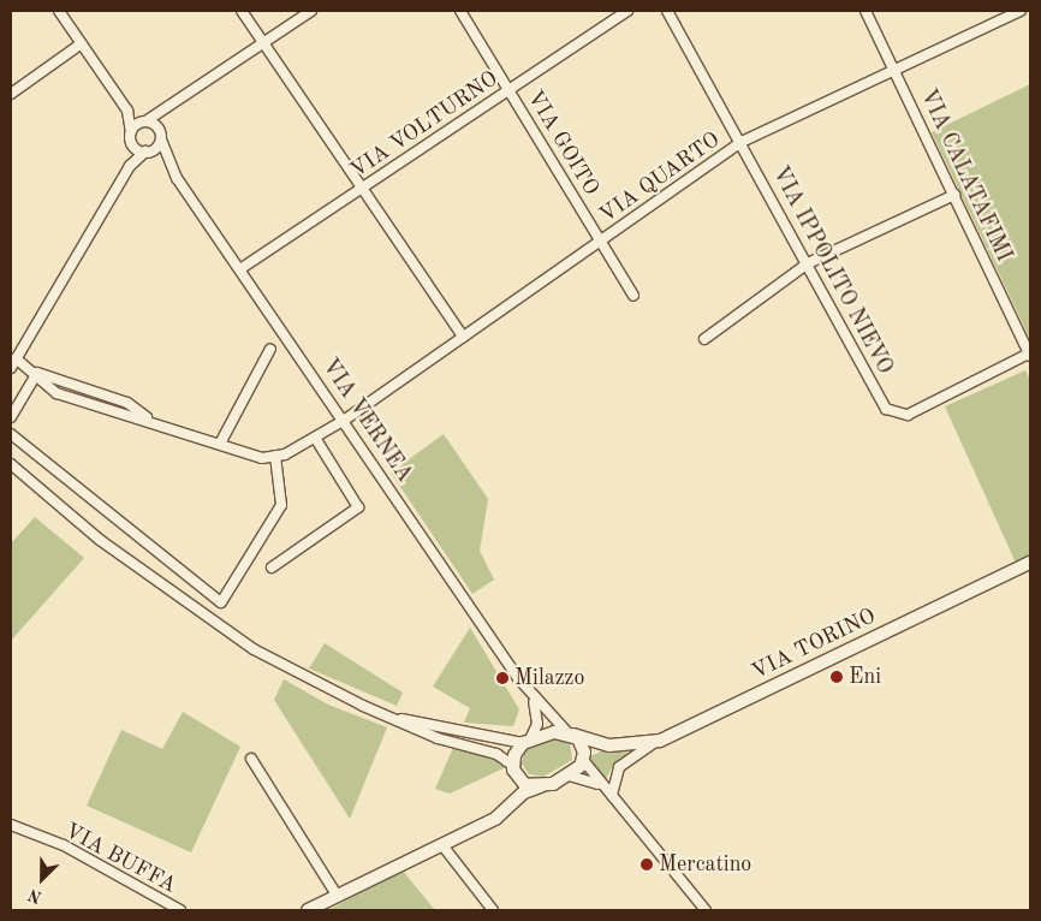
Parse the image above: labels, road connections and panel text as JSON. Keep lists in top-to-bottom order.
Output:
{
  "streets": {
    "main road": ["VIA TORINO"],
    "street": [
      "VIA VOLTURNO",
      "VIA GOITO",
      "VIA CALATAFIMI",
      "VIA QUARTO",
      "VIA IPPOLITO NIEVO",
      "VIA VERNEA",
      "VIA BUFFA"
    ]
  },
  "crossings": [
    ["VIA VOLTURNO", "VIA GOITO"],
    ["VIA VOLTURNO", "VIA VERNEA"],
    ["VIA GOITO", "VIA QUARTO"],
    ["VIA CALATAFIMI", "VIA QUARTO"],
    ["VIA CALATAFIMI", "VIA IPPOLITO NIEVO"],
    ["VIA QUARTO", "VIA IPPOLITO NIEVO"],
    ["VIA QUARTO", "VIA VERNEA"]
  ],
  "places": ["Eni", "Milazzo", "Mercatino"],
  "north": "bottom left"
}
